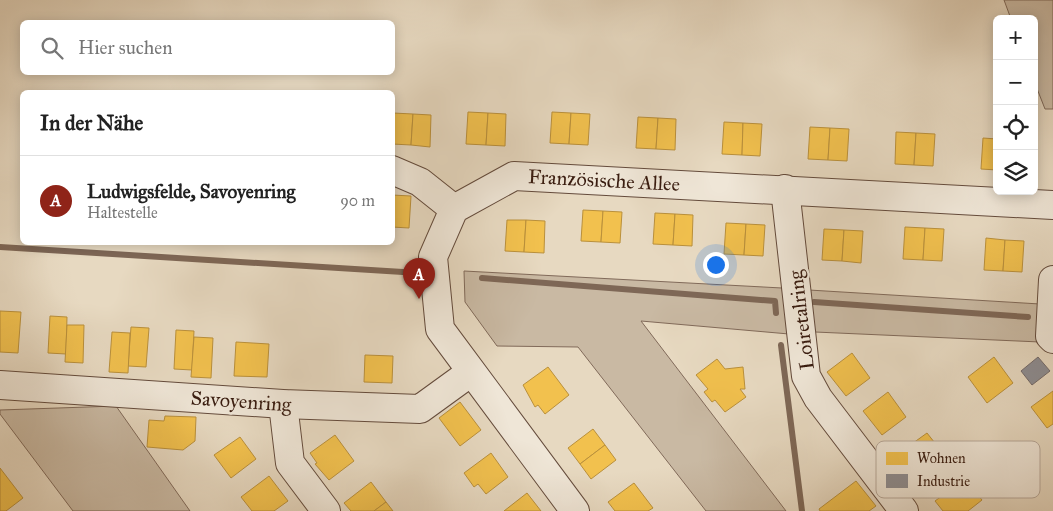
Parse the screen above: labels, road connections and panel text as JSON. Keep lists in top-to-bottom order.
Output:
{
  "streets": {
    "street": ["Französische Allee", "Loiretalring", "Savoyenring"]
  },
  "crossings": [
    ["Französische Allee", "Loiretalring"]
  ],
  "legend": ["Wohnen", "Industrie"],
  "page": {
    "map_buttons": ["+", "−"],
    "search": "Hier suchen",
    "heading": "In der Nähe",
    "list": [
      {
        "mark": "A",
        "name": "Ludwigsfelde, Savoyenring",
        "note": "Haltestelle",
        "value": "90 m"
      }
    ],
    "pins": "A"
  }
}
